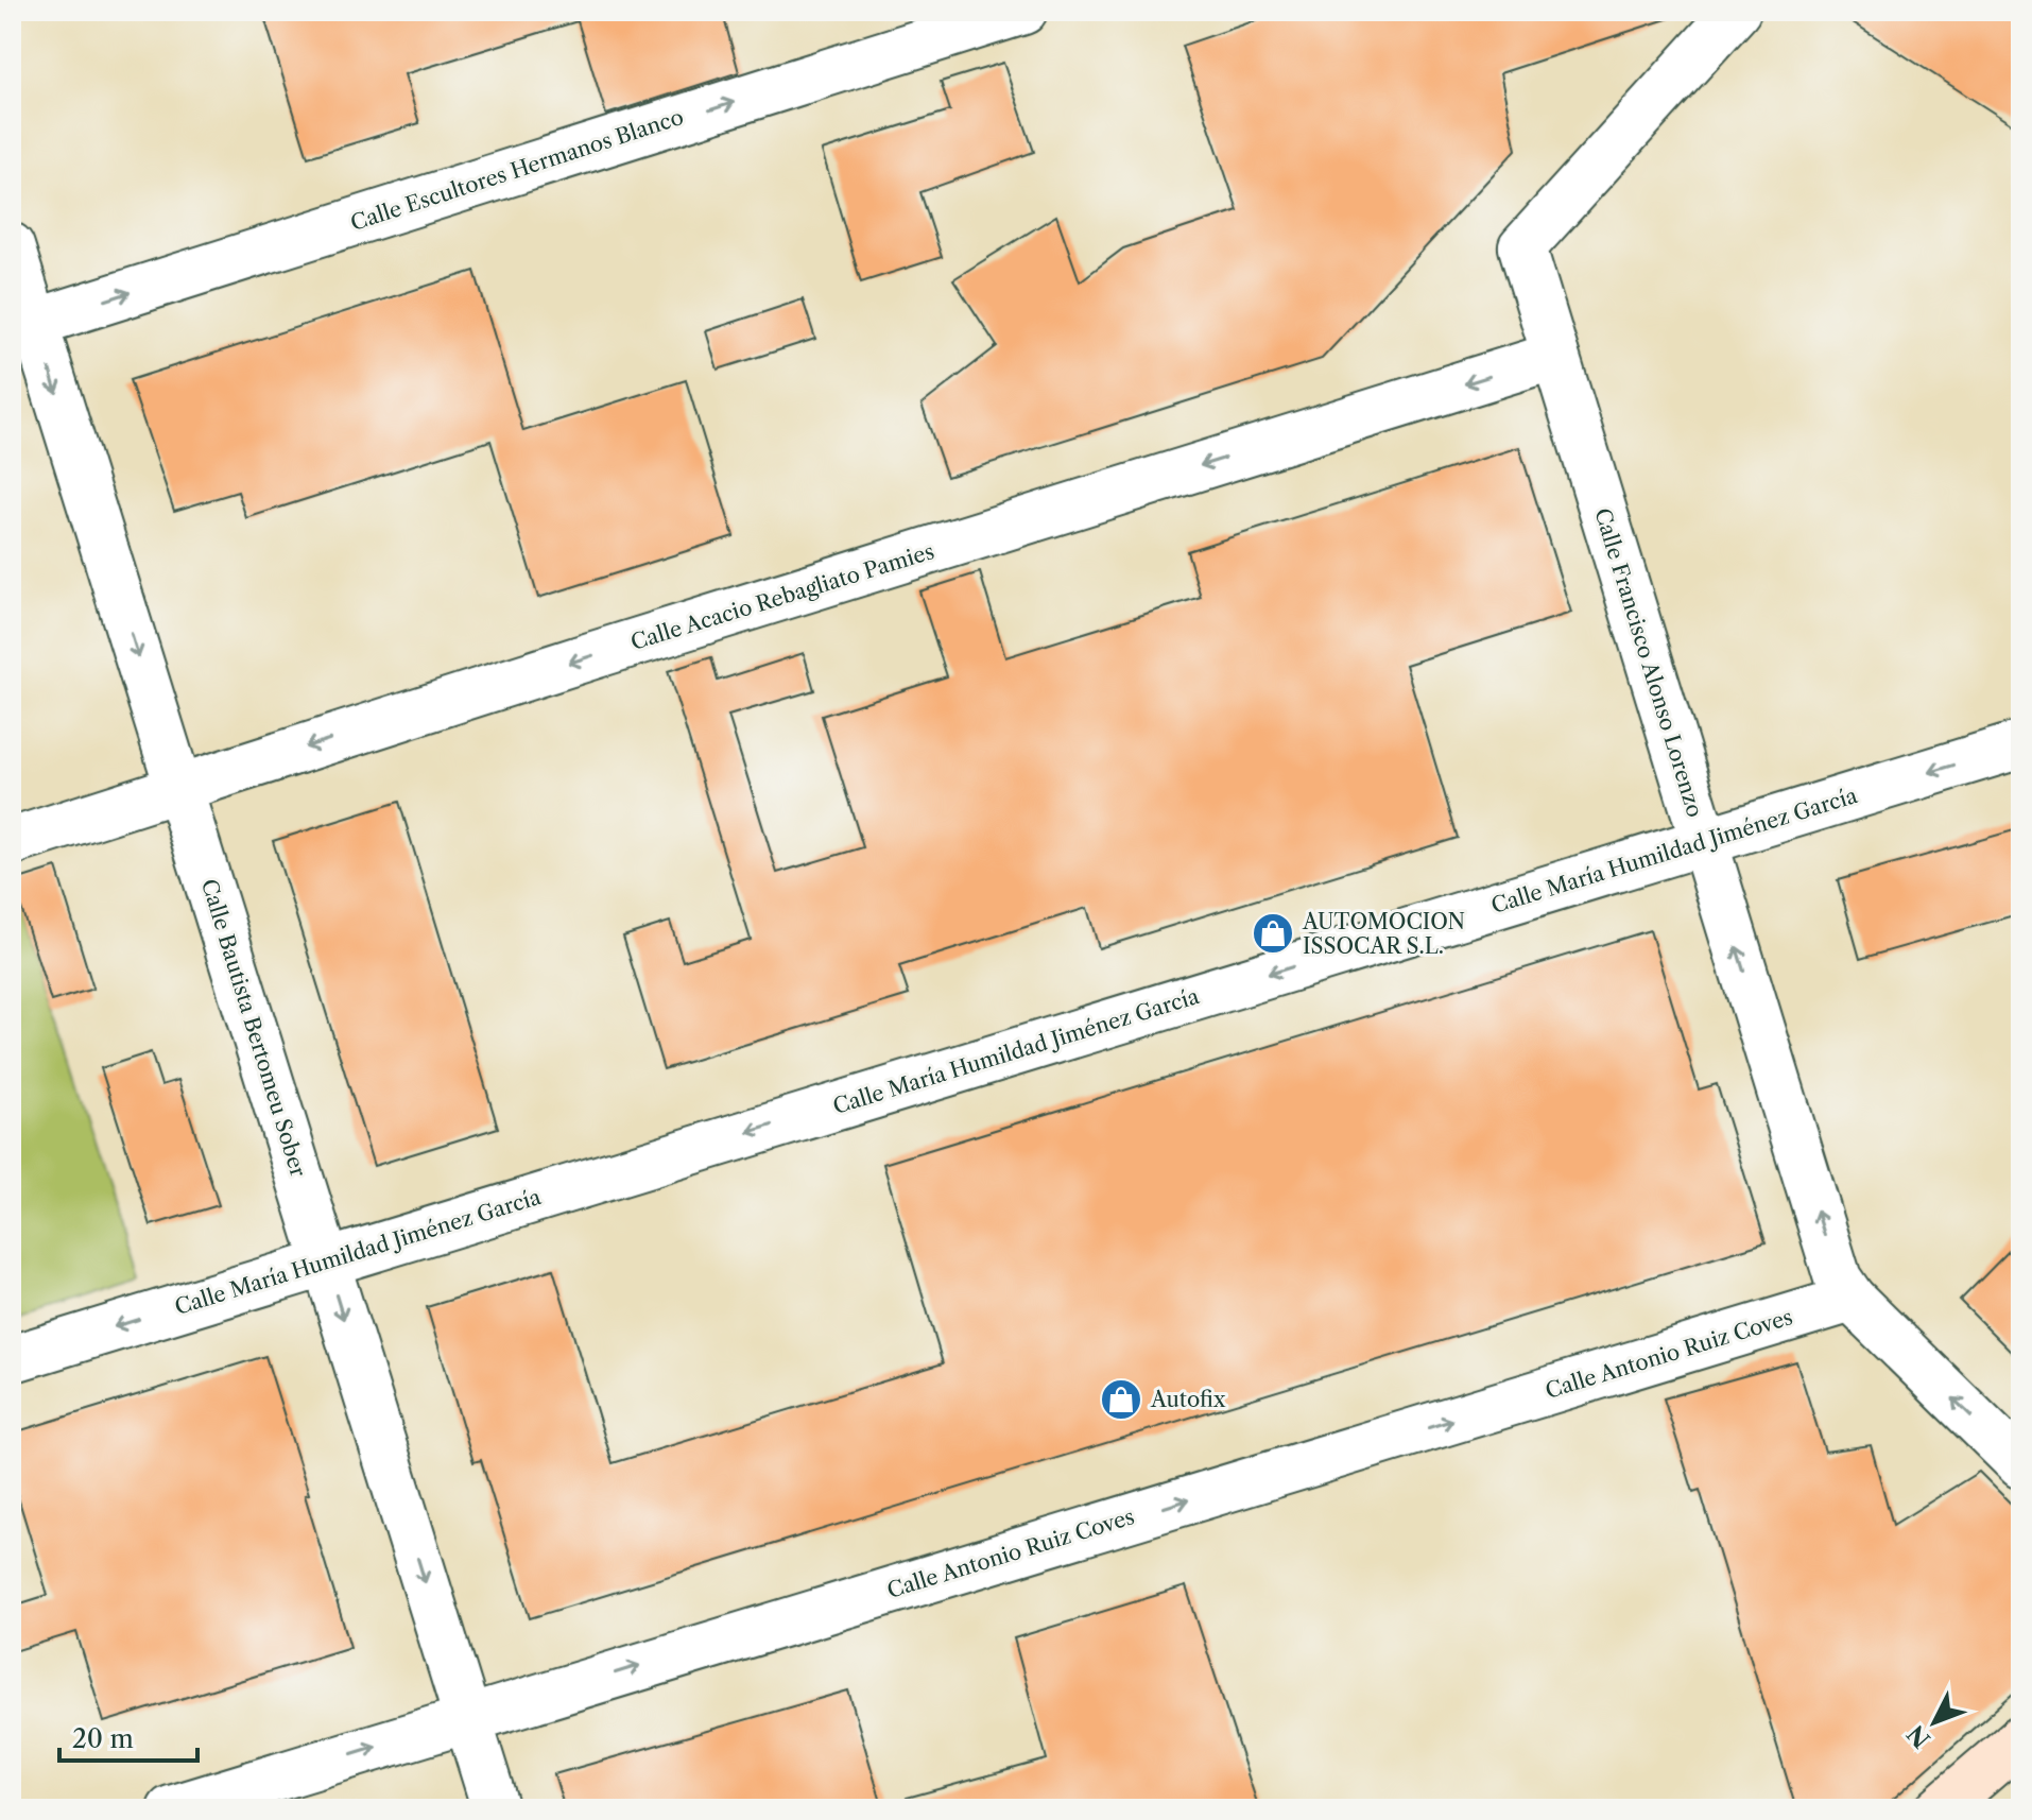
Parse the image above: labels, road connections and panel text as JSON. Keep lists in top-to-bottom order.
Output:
{
  "streets": {
    "street": [
      "Calle Escultores Hermanos Blanco",
      "Calle Acacio Rebagliato Pamies",
      "Calle Francisco Alonso Lorenzo",
      "Calle María Humildad Jiménez García",
      "Calle Bautista Bertomeu Sober",
      "Calle Antonio Ruiz Coves"
    ]
  },
  "crossings": [
    ["Calle Escultores Hermanos Blanco", "Calle Bautista Bertomeu Sober"],
    ["Calle Acacio Rebagliato Pamies", "Calle Francisco Alonso Lorenzo"],
    ["Calle Acacio Rebagliato Pamies", "Calle Bautista Bertomeu Sober"],
    ["Calle Francisco Alonso Lorenzo", "Calle María Humildad Jiménez García"],
    ["Calle Francisco Alonso Lorenzo", "Calle Antonio Ruiz Coves"],
    ["Calle María Humildad Jiménez García", "Calle Bautista Bertomeu Sober"],
    ["Calle Bautista Bertomeu Sober", "Calle Antonio Ruiz Coves"]
  ],
  "one_way": [
    "Calle Escultores Hermanos Blanco",
    "Calle Acacio Rebagliato Pamies",
    "Calle Francisco Alonso Lorenzo",
    "Calle María Humildad Jiménez García",
    "Calle Bautista Bertomeu Sober",
    "Calle Antonio Ruiz Coves"
  ],
  "places": {
    "shop": ["AUTOMOCION ISSOCAR S.L.", "Autofix"]
  },
  "scale_bar": "20 m",
  "north": "bottom left"
}
